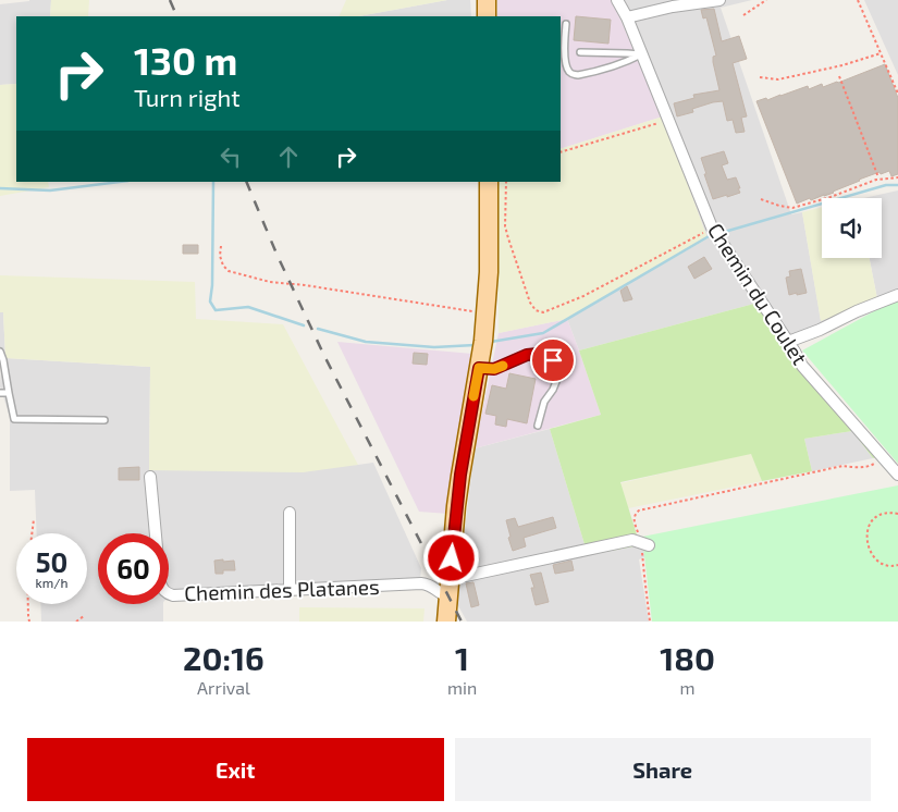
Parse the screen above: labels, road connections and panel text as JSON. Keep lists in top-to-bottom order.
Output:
{
  "streets": {
    "street": ["Chemin du Coulet", "Chemin des Platanes"]
  },
  "page": {
    "turn": ["130 m", "Turn right"],
    "speed": "50 km/h",
    "limit": "60",
    "eta": [
      "20:16",
      "Arrival",
      "1",
      "min",
      "180",
      "m"
    ],
    "buttons": ["Exit", "Share"]
  }
}
